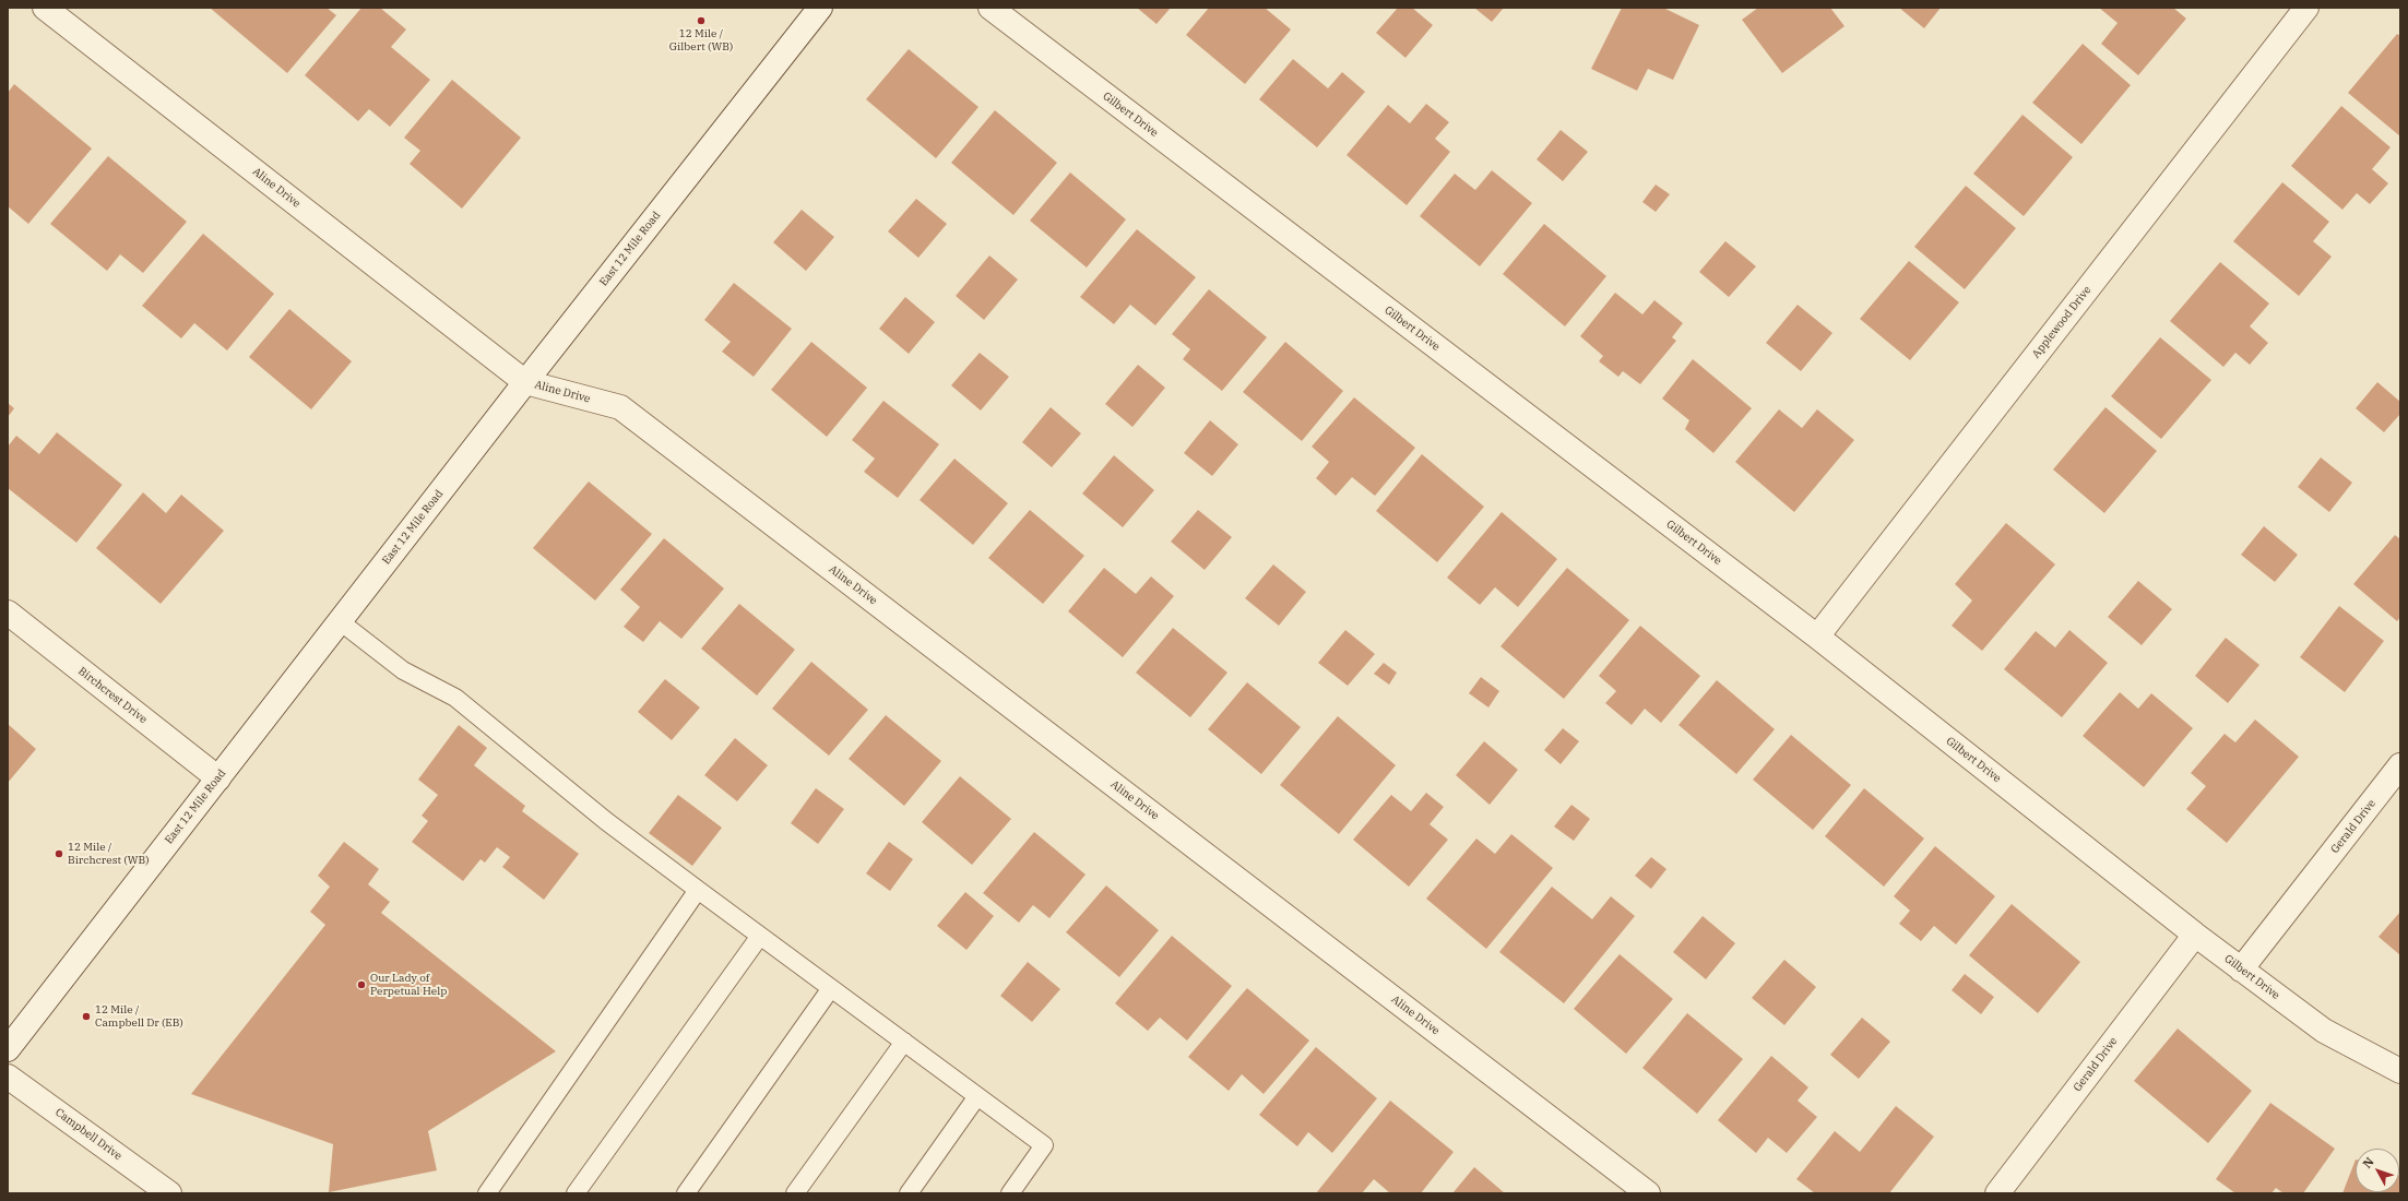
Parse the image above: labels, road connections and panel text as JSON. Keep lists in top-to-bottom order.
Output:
{
  "streets": {
    "street": [
      "Gilbert Drive",
      "Aline Drive",
      "East 12 Mile Road",
      "Applewood Drive",
      "Birchcrest Drive",
      "Gerald Drive",
      "Campbell Drive"
    ]
  },
  "crossings": [
    ["Gilbert Drive", "Applewood Drive"],
    ["Gilbert Drive", "Gerald Drive"],
    ["Aline Drive", "East 12 Mile Road"],
    ["East 12 Mile Road", "Birchcrest Drive"]
  ],
  "places": [
    "12 Mile / Gilbert (WB)",
    "12 Mile / Birchcrest (WB)",
    "Our Lady of Perpetual Help",
    "12 Mile / Campbell Dr (EB)"
  ],
  "north": "top left"
}
